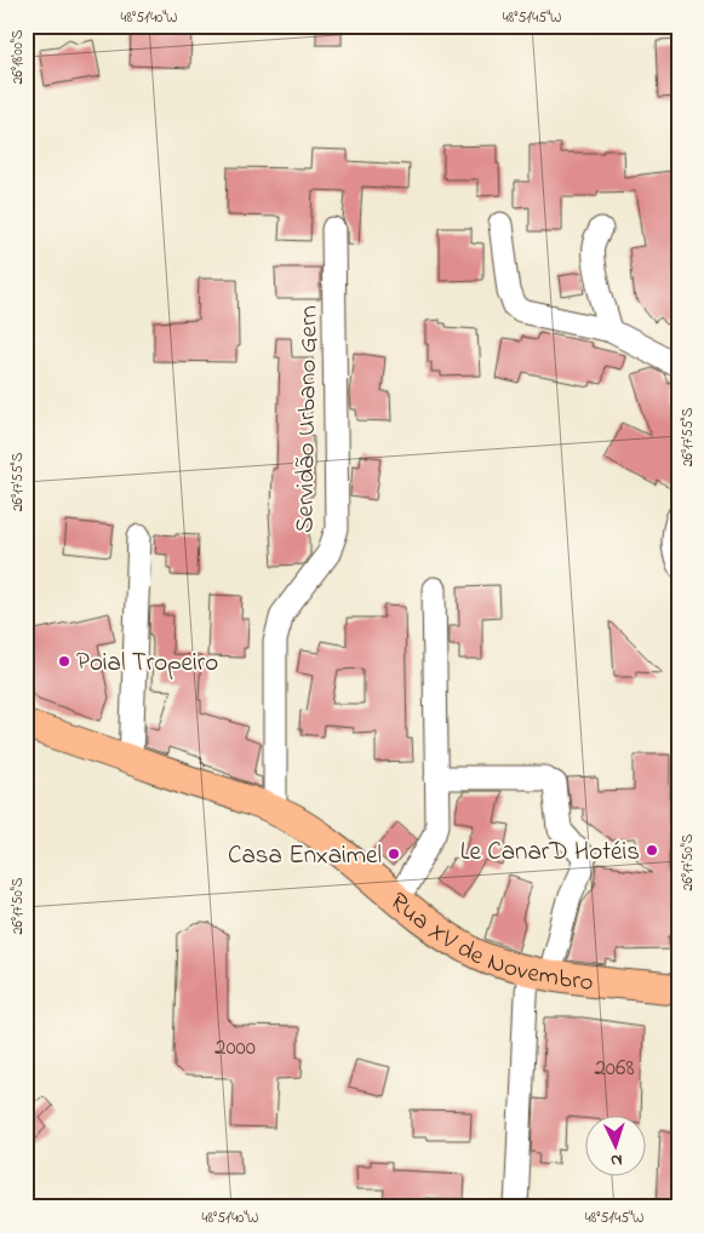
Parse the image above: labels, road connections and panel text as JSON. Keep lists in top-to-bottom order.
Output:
{
  "streets": {
    "main road": ["Rua XV de Novembro"],
    "street": ["Servidão Urbano Gern"]
  },
  "crossings": [
    ["Servidão Urbano Gern", "Rua XV de Novembro"]
  ],
  "places": ["Poial Tropeiro", "Le CanarD Hotéis", "Casa Enxaimel"],
  "house_numbers": ["2000", "2068"],
  "north": "bottom",
  "coordinates": [
    "48°51'40\"W",
    "48°51'45\"W",
    "26°18'00\"S",
    "26°17'55\"S",
    "26°17'50\"S"
  ]
}
